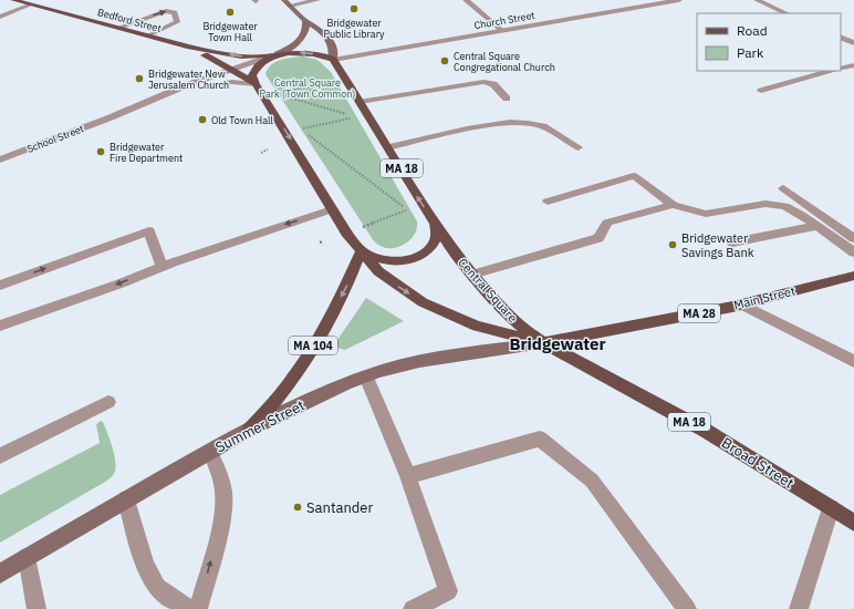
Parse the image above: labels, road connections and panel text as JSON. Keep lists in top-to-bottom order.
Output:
{
  "streets": {
    "main road": [
      "Bedford Street",
      "MA 18",
      "Central Square",
      "Main Street",
      "MA 28",
      "MA 104",
      "Summer Street",
      "Broad Street"
    ],
    "street": ["Church Street", "School Street"]
  },
  "crossings": [
    ["Bedford Street", "School Street"],
    ["Bedford Street", "MA 18"],
    ["Bedford Street", "Central Square"],
    ["Church Street", "MA 18"],
    ["Church Street", "Central Square"],
    ["School Street", "MA 18"],
    ["School Street", "Central Square"],
    ["MA 18", "Central Square"],
    ["Central Square", "Main Street"],
    ["Central Square", "MA 104"],
    ["Central Square", "Summer Street"],
    ["Central Square", "Broad Street"],
    ["Main Street", "Summer Street"],
    ["Main Street", "Broad Street"],
    ["MA 104", "Summer Street"],
    ["Summer Street", "Broad Street"]
  ],
  "districts": ["Bridgewater"],
  "parks": ["Central Square Park (Town Common)"],
  "places": [
    "Bridgewater Public Library",
    "Bridgewater Town Hall",
    "Central Square Congregational Church",
    "Bridgewater New Jerusalem Church",
    "Old Town Hall",
    "Bridgewater Fire Department",
    "Bridgewater Savings Bank",
    "Santander"
  ],
  "legend": ["Road", "Park"]
}
